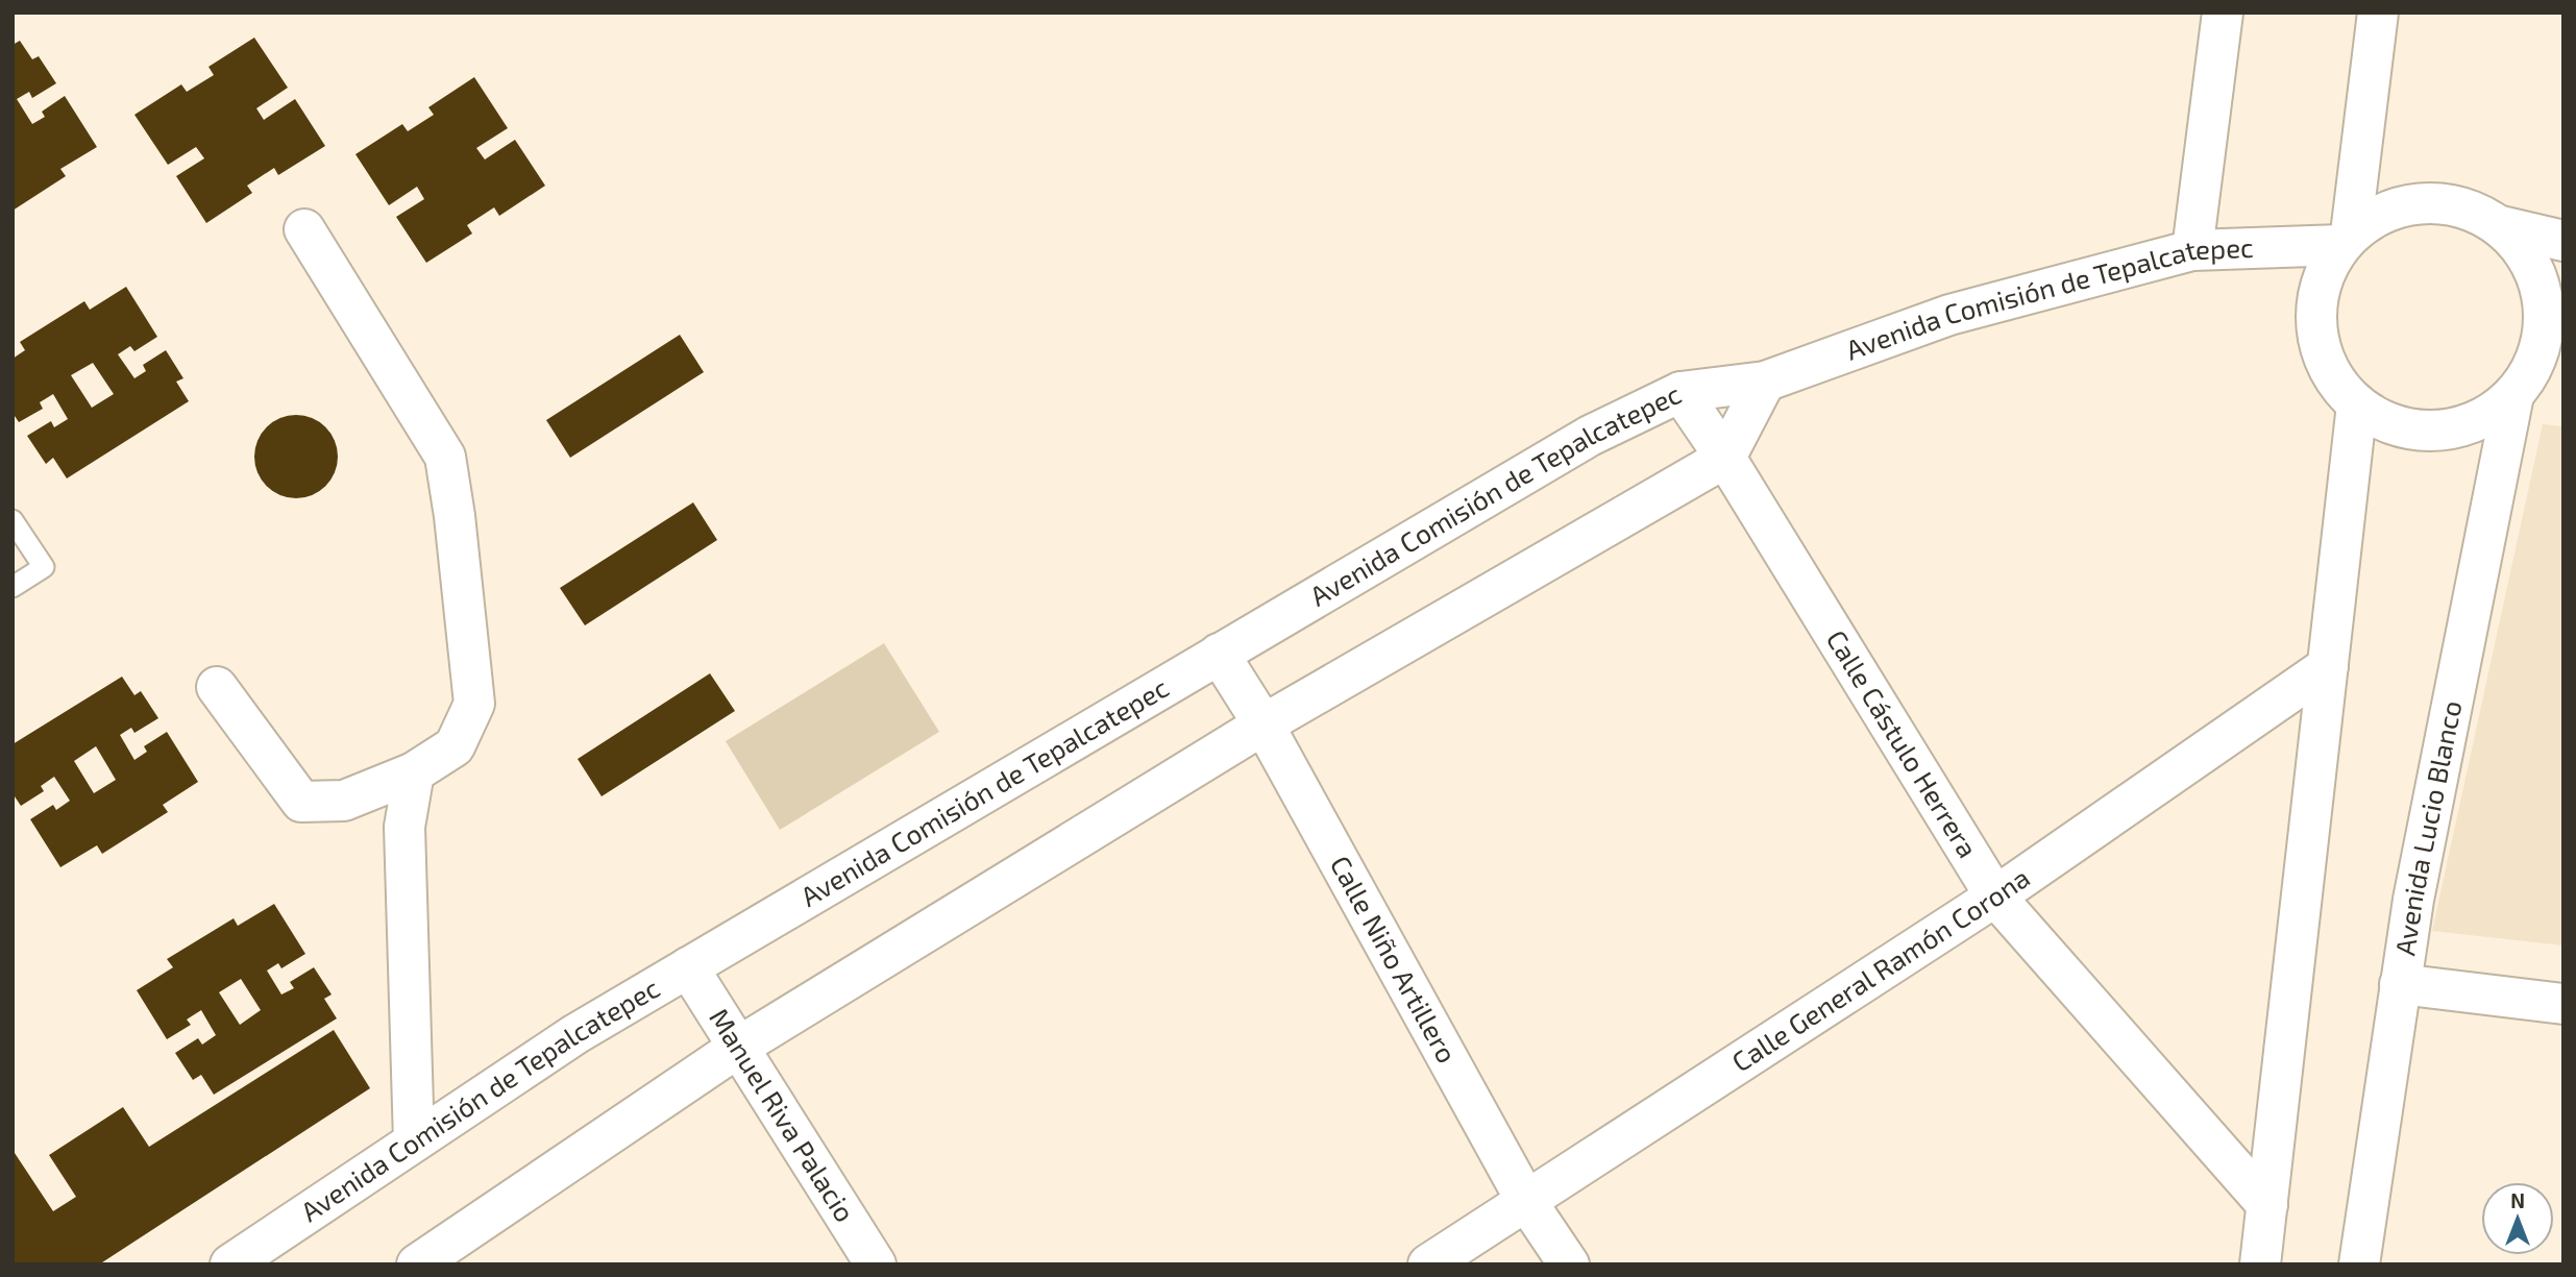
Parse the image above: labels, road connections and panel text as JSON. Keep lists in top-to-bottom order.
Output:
{
  "streets": {
    "street": [
      "Avenida Comisión de Tepalcatepec",
      "Calle Cástulo Herrera",
      "Avenida Lucio Blanco",
      "Calle Niño Artillero",
      "Calle General Ramón Corona",
      "Manuel Riva Palacio"
    ]
  },
  "crossings": [
    ["Avenida Comisión de Tepalcatepec", "Calle Cástulo Herrera"],
    ["Avenida Comisión de Tepalcatepec", "Avenida Lucio Blanco"],
    ["Avenida Comisión de Tepalcatepec", "Calle Niño Artillero"],
    ["Avenida Comisión de Tepalcatepec", "Manuel Riva Palacio"],
    ["Calle Cástulo Herrera", "Calle General Ramón Corona"],
    ["Calle Niño Artillero", "Calle General Ramón Corona"]
  ],
  "north": "top"
}
